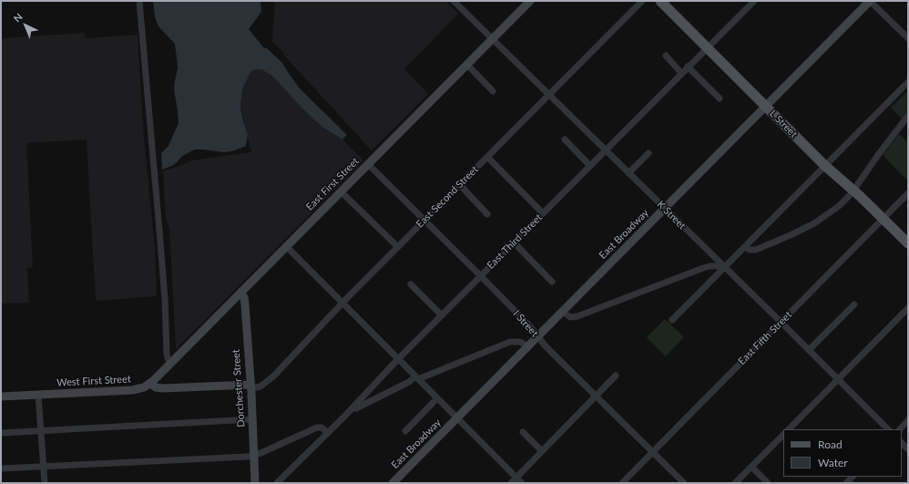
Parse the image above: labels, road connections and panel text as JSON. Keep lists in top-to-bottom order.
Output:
{
  "streets": {
    "main road": [
      "L Street",
      "East First Street",
      "East Broadway",
      "West First Street",
      "Dorchester Street"
    ],
    "street": [
      "East Second Street",
      "K Street",
      "East Third Street",
      "I Street",
      "East Fifth Street"
    ]
  },
  "crossings": [
    ["L Street", "East Broadway"],
    ["L Street", "East Third Street"],
    ["L Street", "East Fifth Street"],
    ["East First Street", "K Street"],
    ["East First Street", "I Street"],
    ["East First Street", "West First Street"],
    ["East First Street", "Dorchester Street"],
    ["East Second Street", "K Street"],
    ["East Second Street", "I Street"],
    ["East Second Street", "Dorchester Street"],
    ["K Street", "East Broadway"],
    ["K Street", "East Third Street"],
    ["K Street", "East Fifth Street"],
    ["East Broadway", "I Street"],
    ["East Third Street", "I Street"],
    ["I Street", "East Fifth Street"]
  ],
  "legend": ["Road", "Water"],
  "north": "top left"
}
